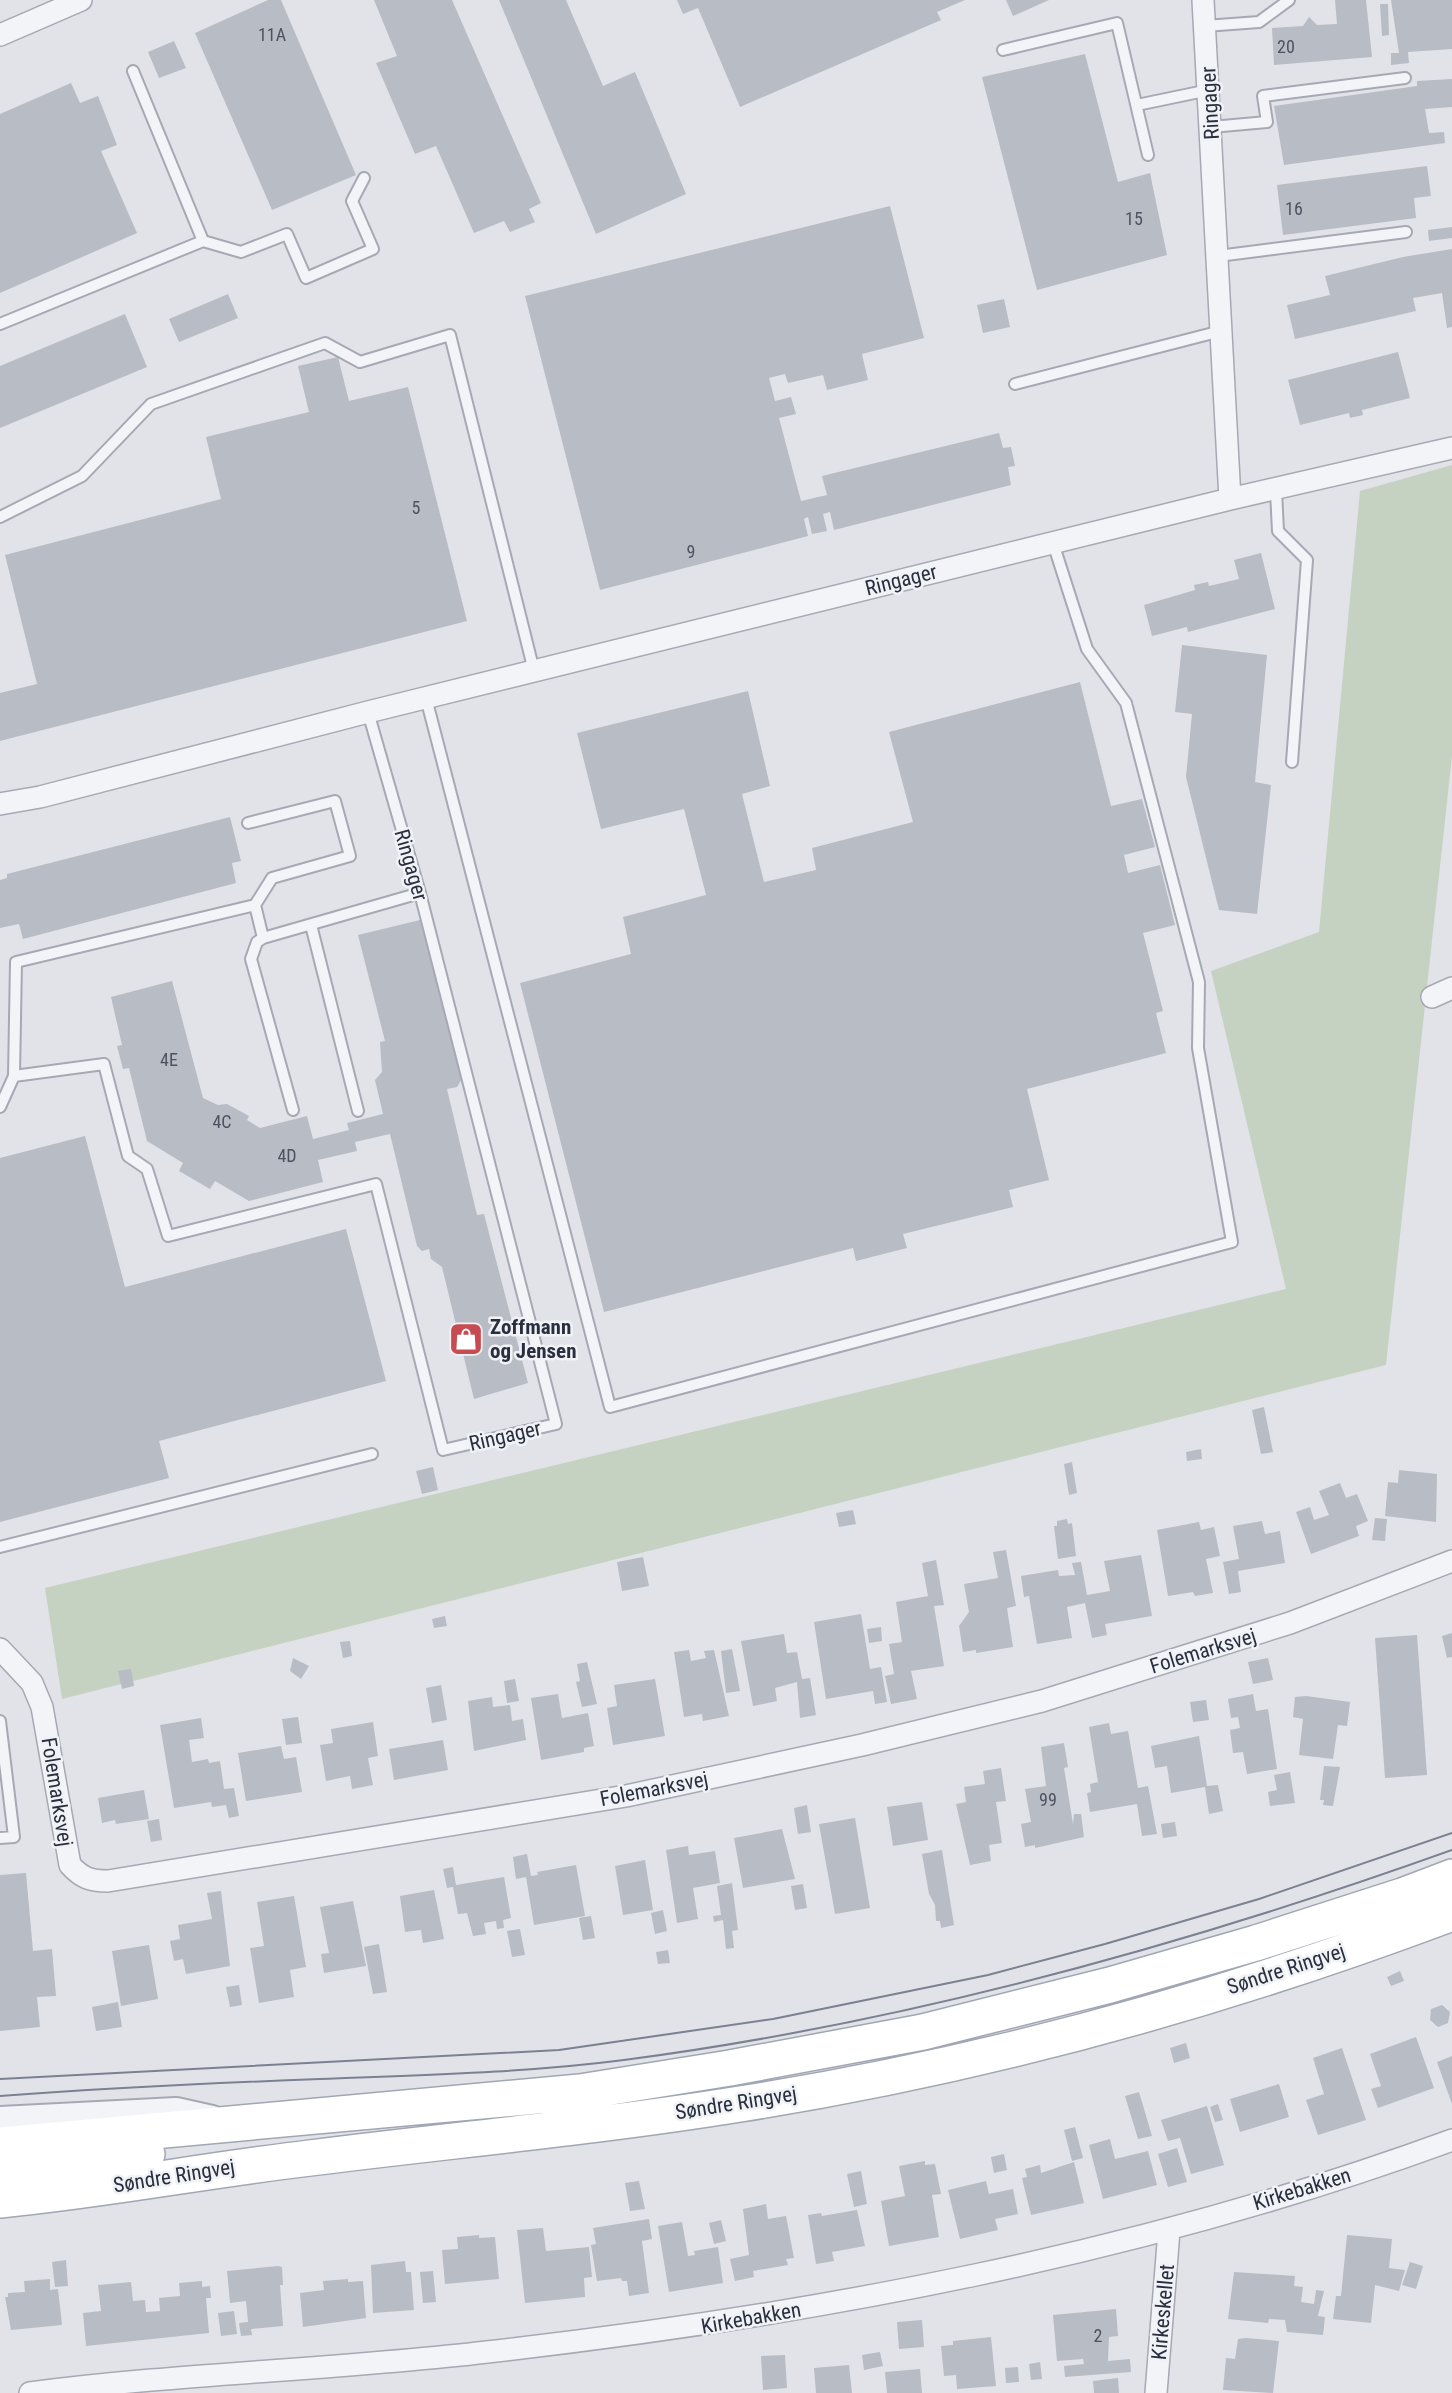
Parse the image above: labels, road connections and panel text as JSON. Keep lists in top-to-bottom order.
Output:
{
  "streets": {
    "main road": ["Søndre Ringvej"],
    "street": [
      "Ringager",
      "Folemarksvej",
      "Kirkebakken",
      "Kirkeskellet"
    ]
  },
  "crossings": [
    ["Kirkebakken", "Kirkeskellet"]
  ],
  "places": {
    "shop": ["Zoffmann og Jensen"]
  },
  "house_numbers": [
    "11A",
    "20",
    "16",
    "15",
    "5",
    "9",
    "4E",
    "4C",
    "4D",
    "99",
    "2"
  ]
}
